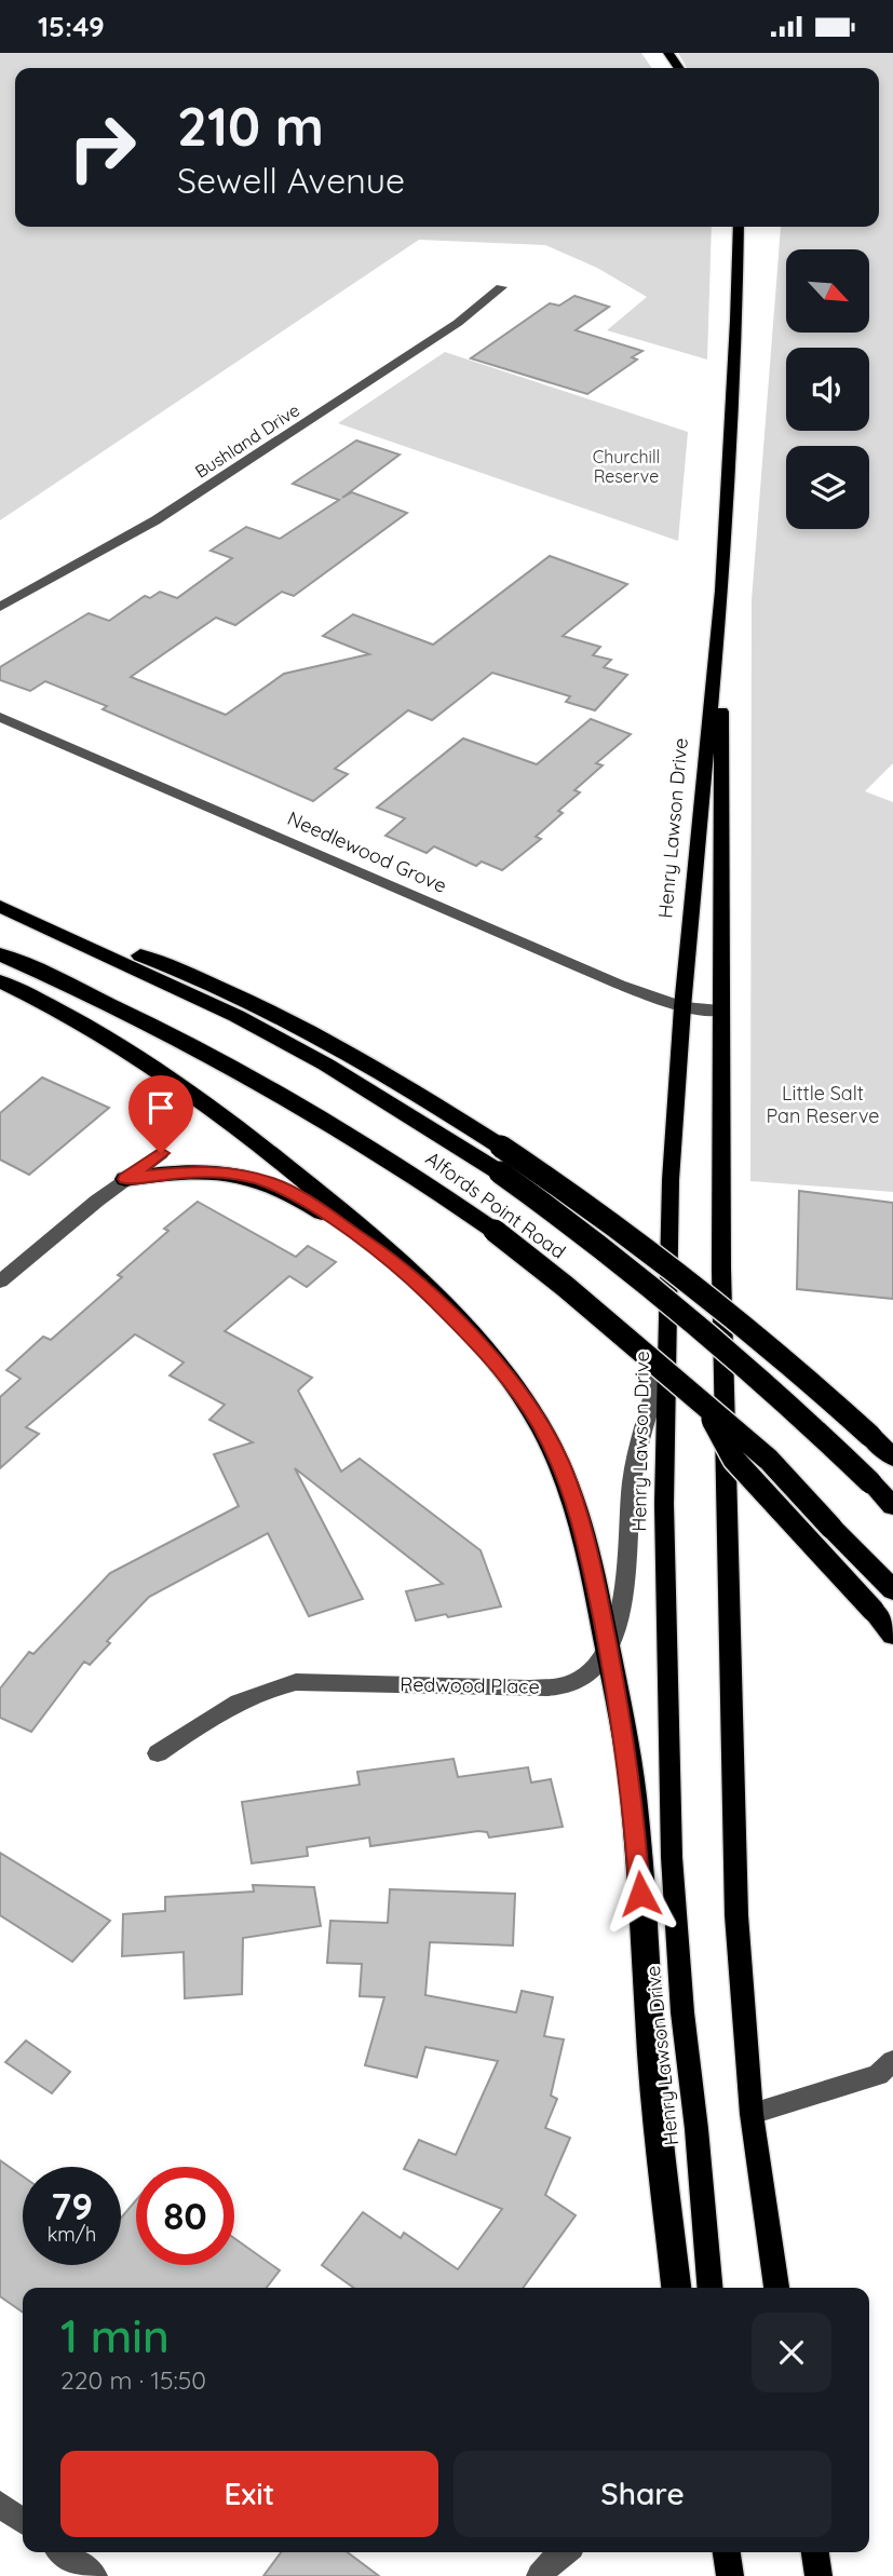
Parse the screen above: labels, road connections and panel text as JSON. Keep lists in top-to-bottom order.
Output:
{
  "streets": {
    "highway": ["Alfords Point Road"],
    "main road": ["Henry Lawson Drive"],
    "street": ["Bushland Drive", "Needlewood Grove", "Redwood Place"]
  },
  "crossings": [
    ["Henry Lawson Drive", "Needlewood Grove"],
    ["Henry Lawson Drive", "Redwood Place"]
  ],
  "parks": ["Churchill Reserve", "Little Salt Pan Reserve"],
  "north": "bottom right",
  "page": {
    "status": "15:49",
    "turn": ["210 m", "Sewell Avenue"],
    "speed": "79 km/h",
    "limit": "80",
    "heading": ["1 min", "220 m · 15:50"],
    "buttons": ["Exit", "Share"]
  }
}
